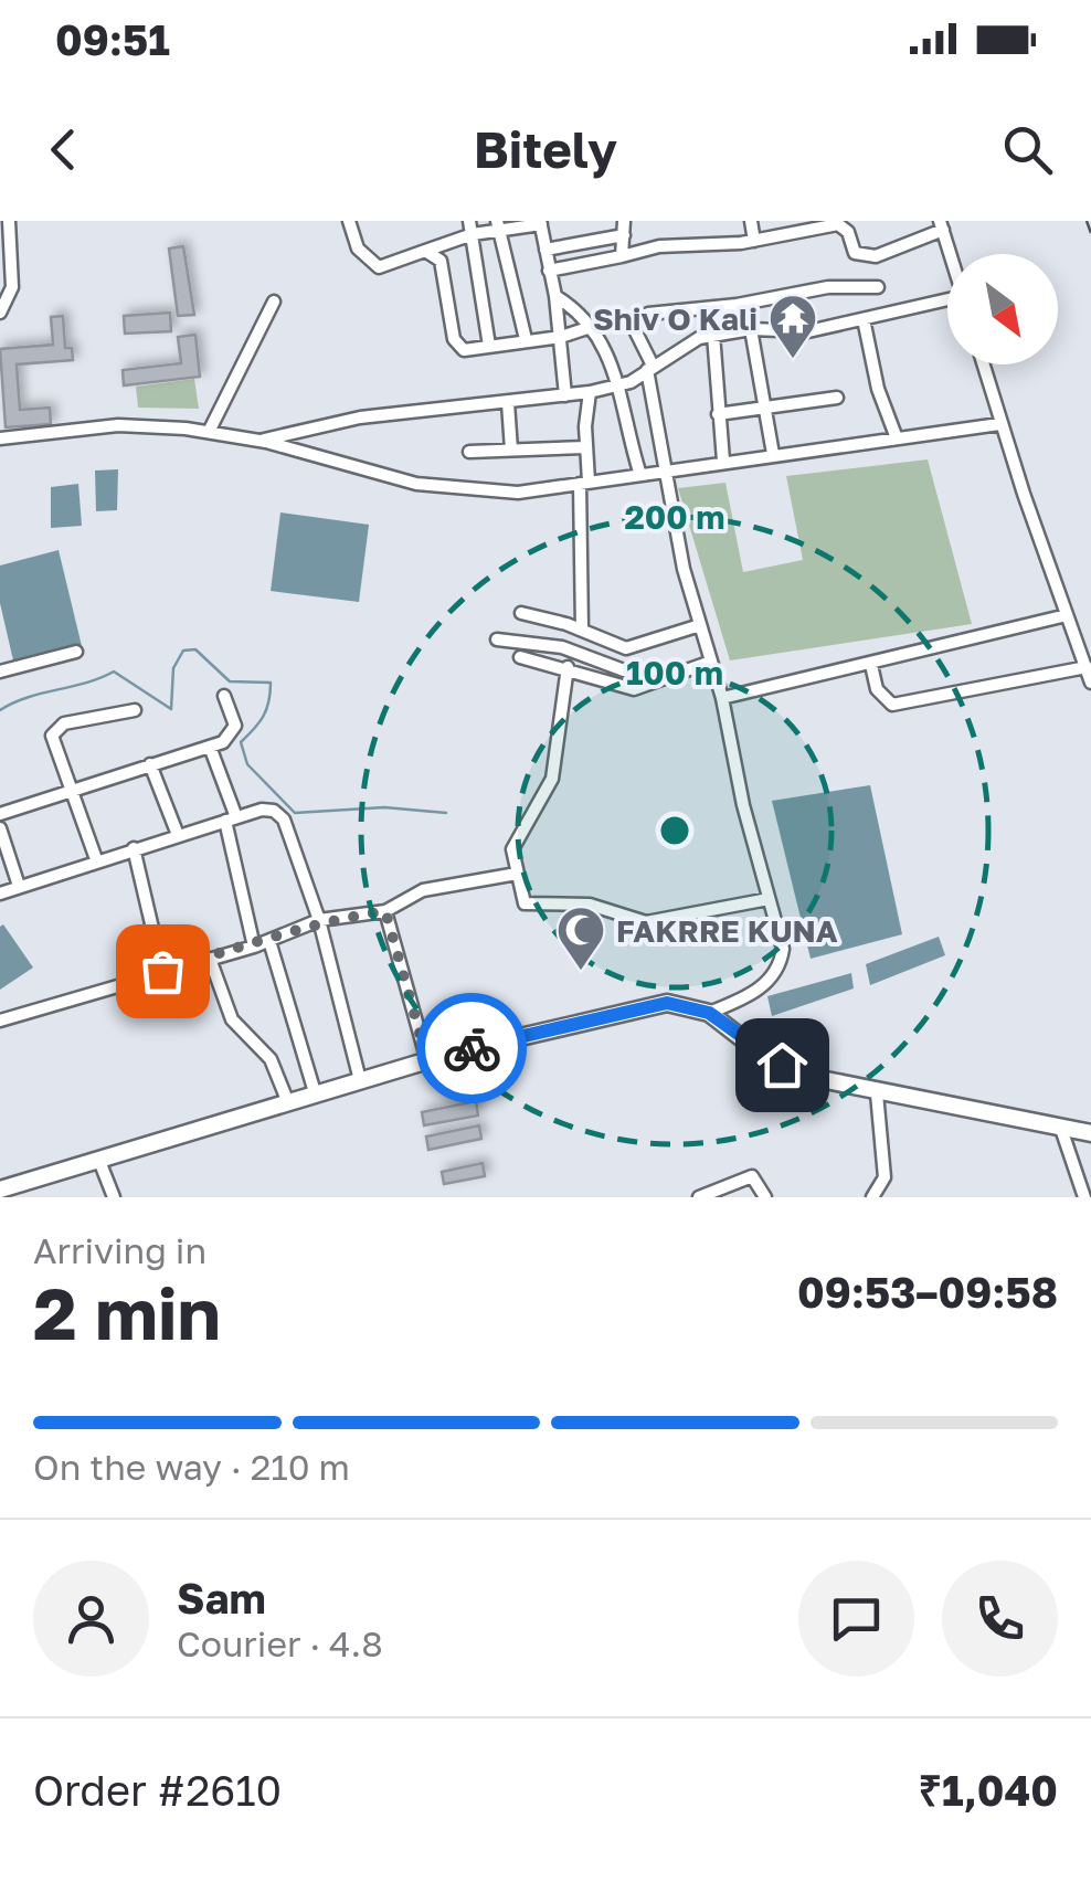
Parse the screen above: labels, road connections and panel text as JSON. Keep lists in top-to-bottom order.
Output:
{
  "places": {
    "temple": ["Shiv O Kali"],
    "mosque": ["FAKRRE KUNA"]
  },
  "north": "bottom right",
  "page": {
    "status": "09:51",
    "header": "Bitely",
    "heading": ["2 min", "Arriving in", "09:53–09:58"],
    "panel": [
      "Sam",
      "Courier · 4.8",
      "Order #2610",
      "₹1,040"
    ],
    "bar": "On the way · 210 m"
  },
  "rings": ["200 m", "100 m"]
}
